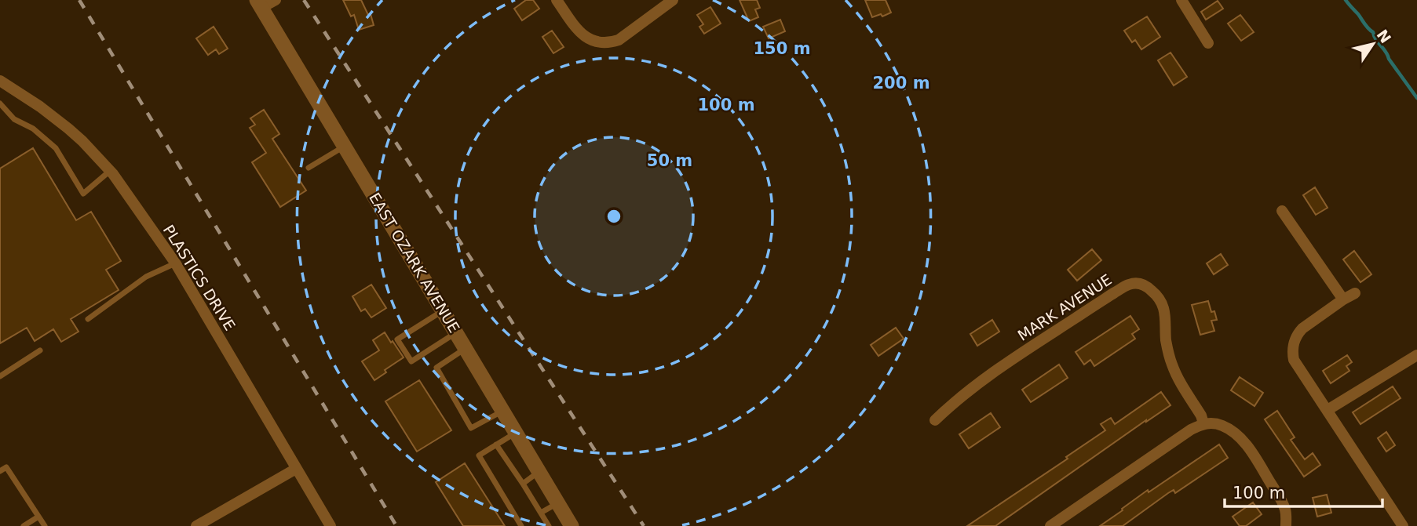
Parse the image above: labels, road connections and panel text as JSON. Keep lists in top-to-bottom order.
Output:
{
  "streets": {
    "main road": ["EAST OZARK AVENUE"],
    "street": ["PLASTICS DRIVE", "MARK AVENUE"]
  },
  "scale_bar": "100 m",
  "north": "top right",
  "rings": [
    "150 m",
    "200 m",
    "100 m",
    "50 m"
  ]
}
